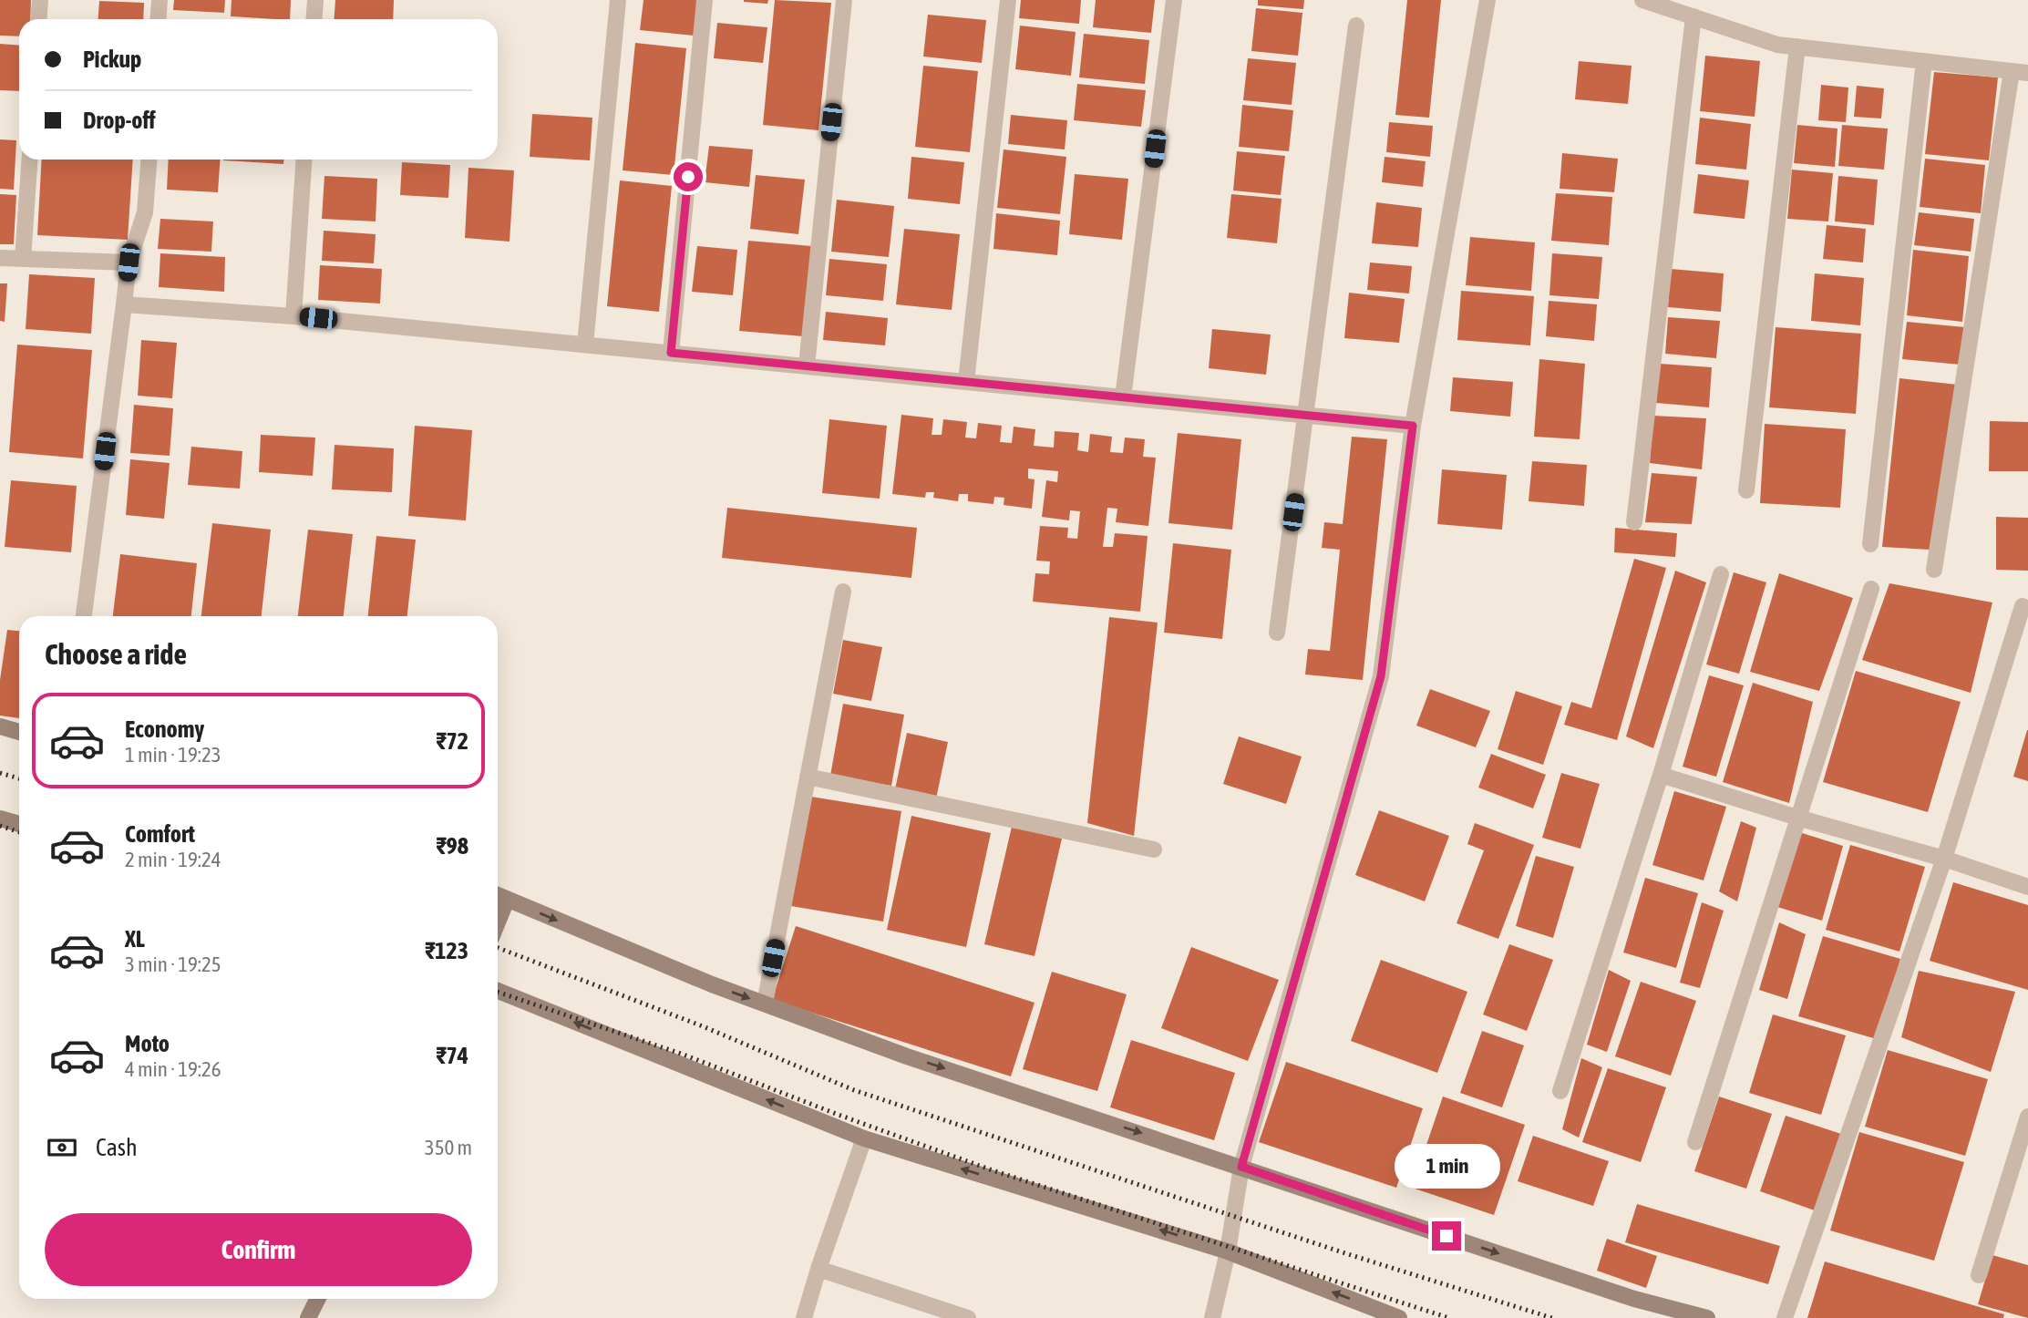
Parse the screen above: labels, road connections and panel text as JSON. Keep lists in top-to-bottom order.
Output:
{
  "page": {
    "banner": ["Pickup", "Drop-off"],
    "heading": "Choose a ride",
    "list": [
      {
        "name": "Economy",
        "note": "1 min · 19:23",
        "value": "₹72"
      },
      {
        "name": "Comfort",
        "note": "2 min · 19:24",
        "value": "₹98"
      },
      {
        "name": "XL",
        "note": "3 min · 19:25",
        "value": "₹123"
      },
      {
        "name": "Moto",
        "note": "4 min · 19:26",
        "value": "₹74"
      }
    ],
    "pay": ["Cash", "350 m"],
    "bubble": "1 min",
    "buttons": "Confirm"
  }
}
